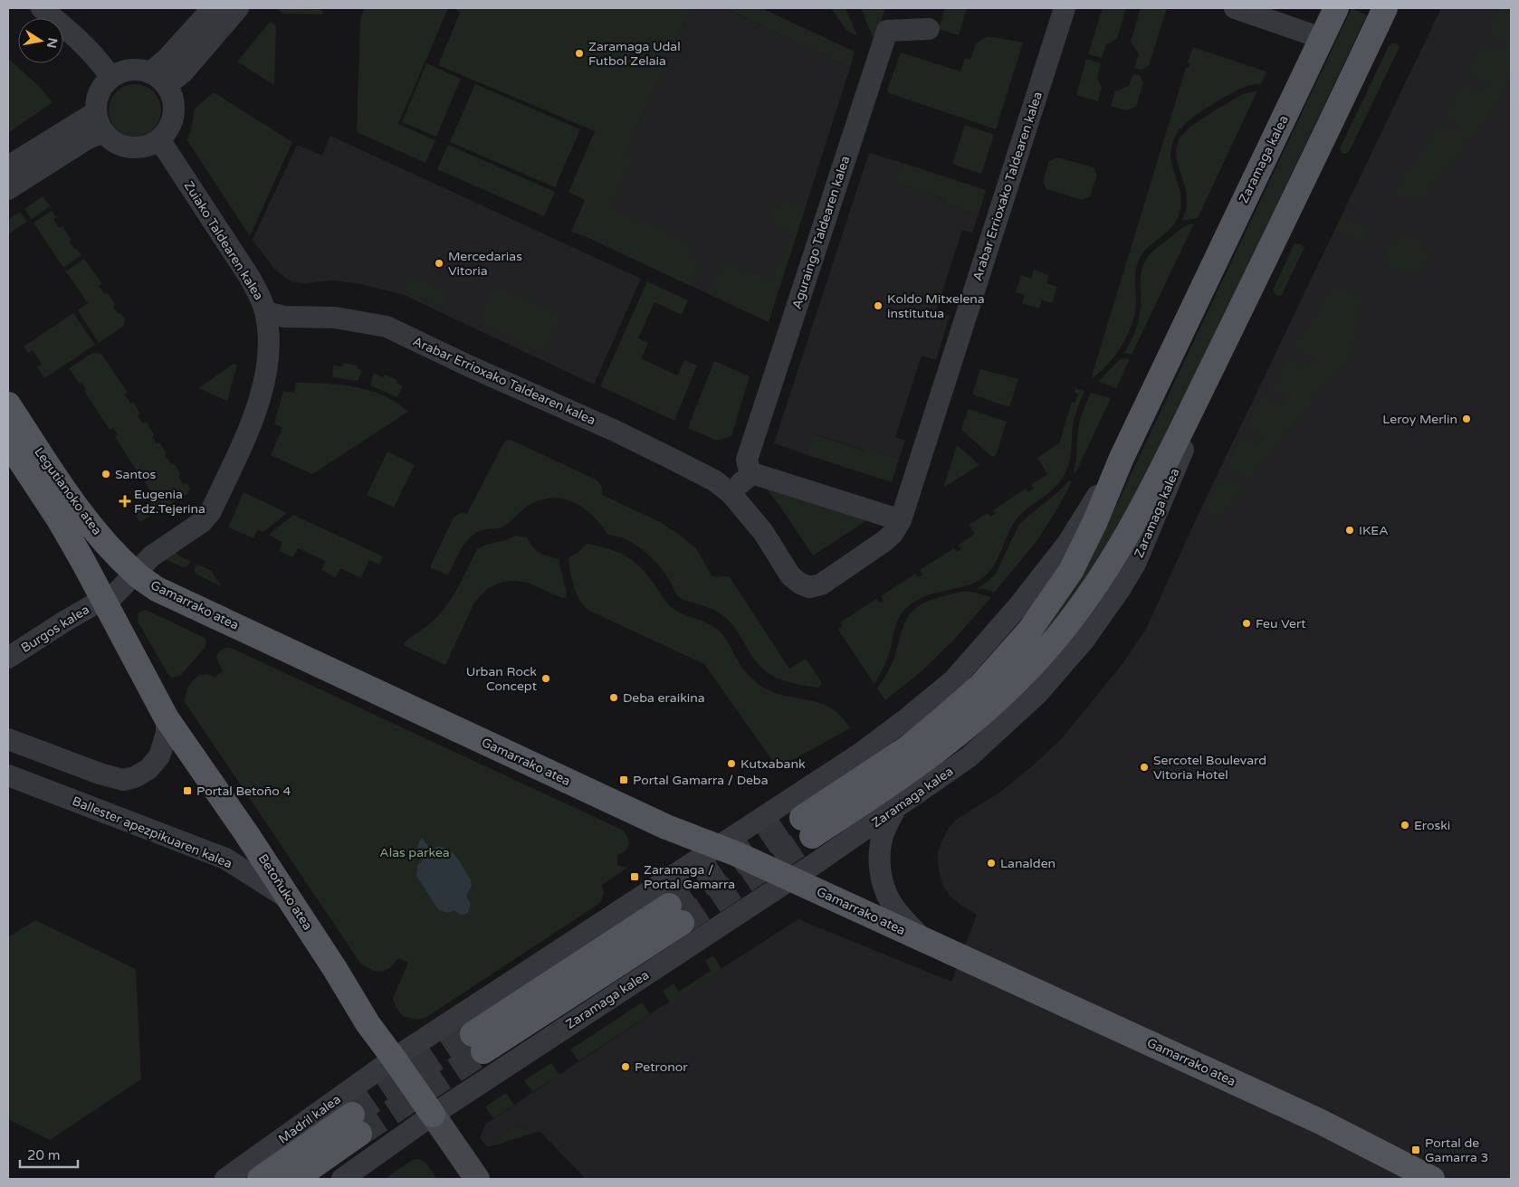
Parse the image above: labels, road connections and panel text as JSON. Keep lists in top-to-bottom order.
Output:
{
  "streets": {
    "main road": [
      "Zaramaga kalea",
      "Legutianoko atea",
      "Gamarrako atea",
      "Betoñuko atea",
      "Madril kalea"
    ],
    "street": [
      "Arabar Errioxako Taldearen kalea",
      "Aguraingo Taldearen kalea",
      "Zuiako Taldearen kalea",
      "Burgos kalea",
      "Ballester apezpikuaren kalea"
    ]
  },
  "crossings": [
    ["Zaramaga kalea", "Gamarrako atea"],
    ["Zaramaga kalea", "Betoñuko atea"],
    ["Zaramaga kalea", "Madril kalea"],
    ["Arabar Errioxako Taldearen kalea", "Zuiako Taldearen kalea"],
    ["Zuiako Taldearen kalea", "Legutianoko atea"],
    ["Zuiako Taldearen kalea", "Gamarrako atea"],
    ["Zuiako Taldearen kalea", "Burgos kalea"],
    ["Zuiako Taldearen kalea", "Betoñuko atea"],
    ["Legutianoko atea", "Gamarrako atea"],
    ["Legutianoko atea", "Burgos kalea"],
    ["Legutianoko atea", "Betoñuko atea"],
    ["Burgos kalea", "Betoñuko atea"],
    ["Ballester apezpikuaren kalea", "Betoñuko atea"],
    ["Betoñuko atea", "Madril kalea"]
  ],
  "parks": ["Alas parkea"],
  "places": {
    "other": [
      "Zaramaga Udal Futbol Zelaia",
      "Mercedarias Vitoria",
      "Koldo Mitxelena institutua",
      "Leroy Merlin",
      "Santos",
      "IKEA",
      "Feu Vert",
      "Urban Rock Concept",
      "Deba eraikina",
      "Kutxabank",
      "Sercotel Boulevard Vitoria Hotel",
      "Eroski",
      "Lanalden",
      "Petronor"
    ],
    "health": ["Eugenia Fdz.Tejerina"],
    "transit": [
      "Portal Gamarra / Deba",
      "Portal Betoño 4",
      "Zaramaga / Portal Gamarra",
      "Portal de Gamarra 3"
    ]
  },
  "scale_bar": "20 m",
  "north": "right"
}
